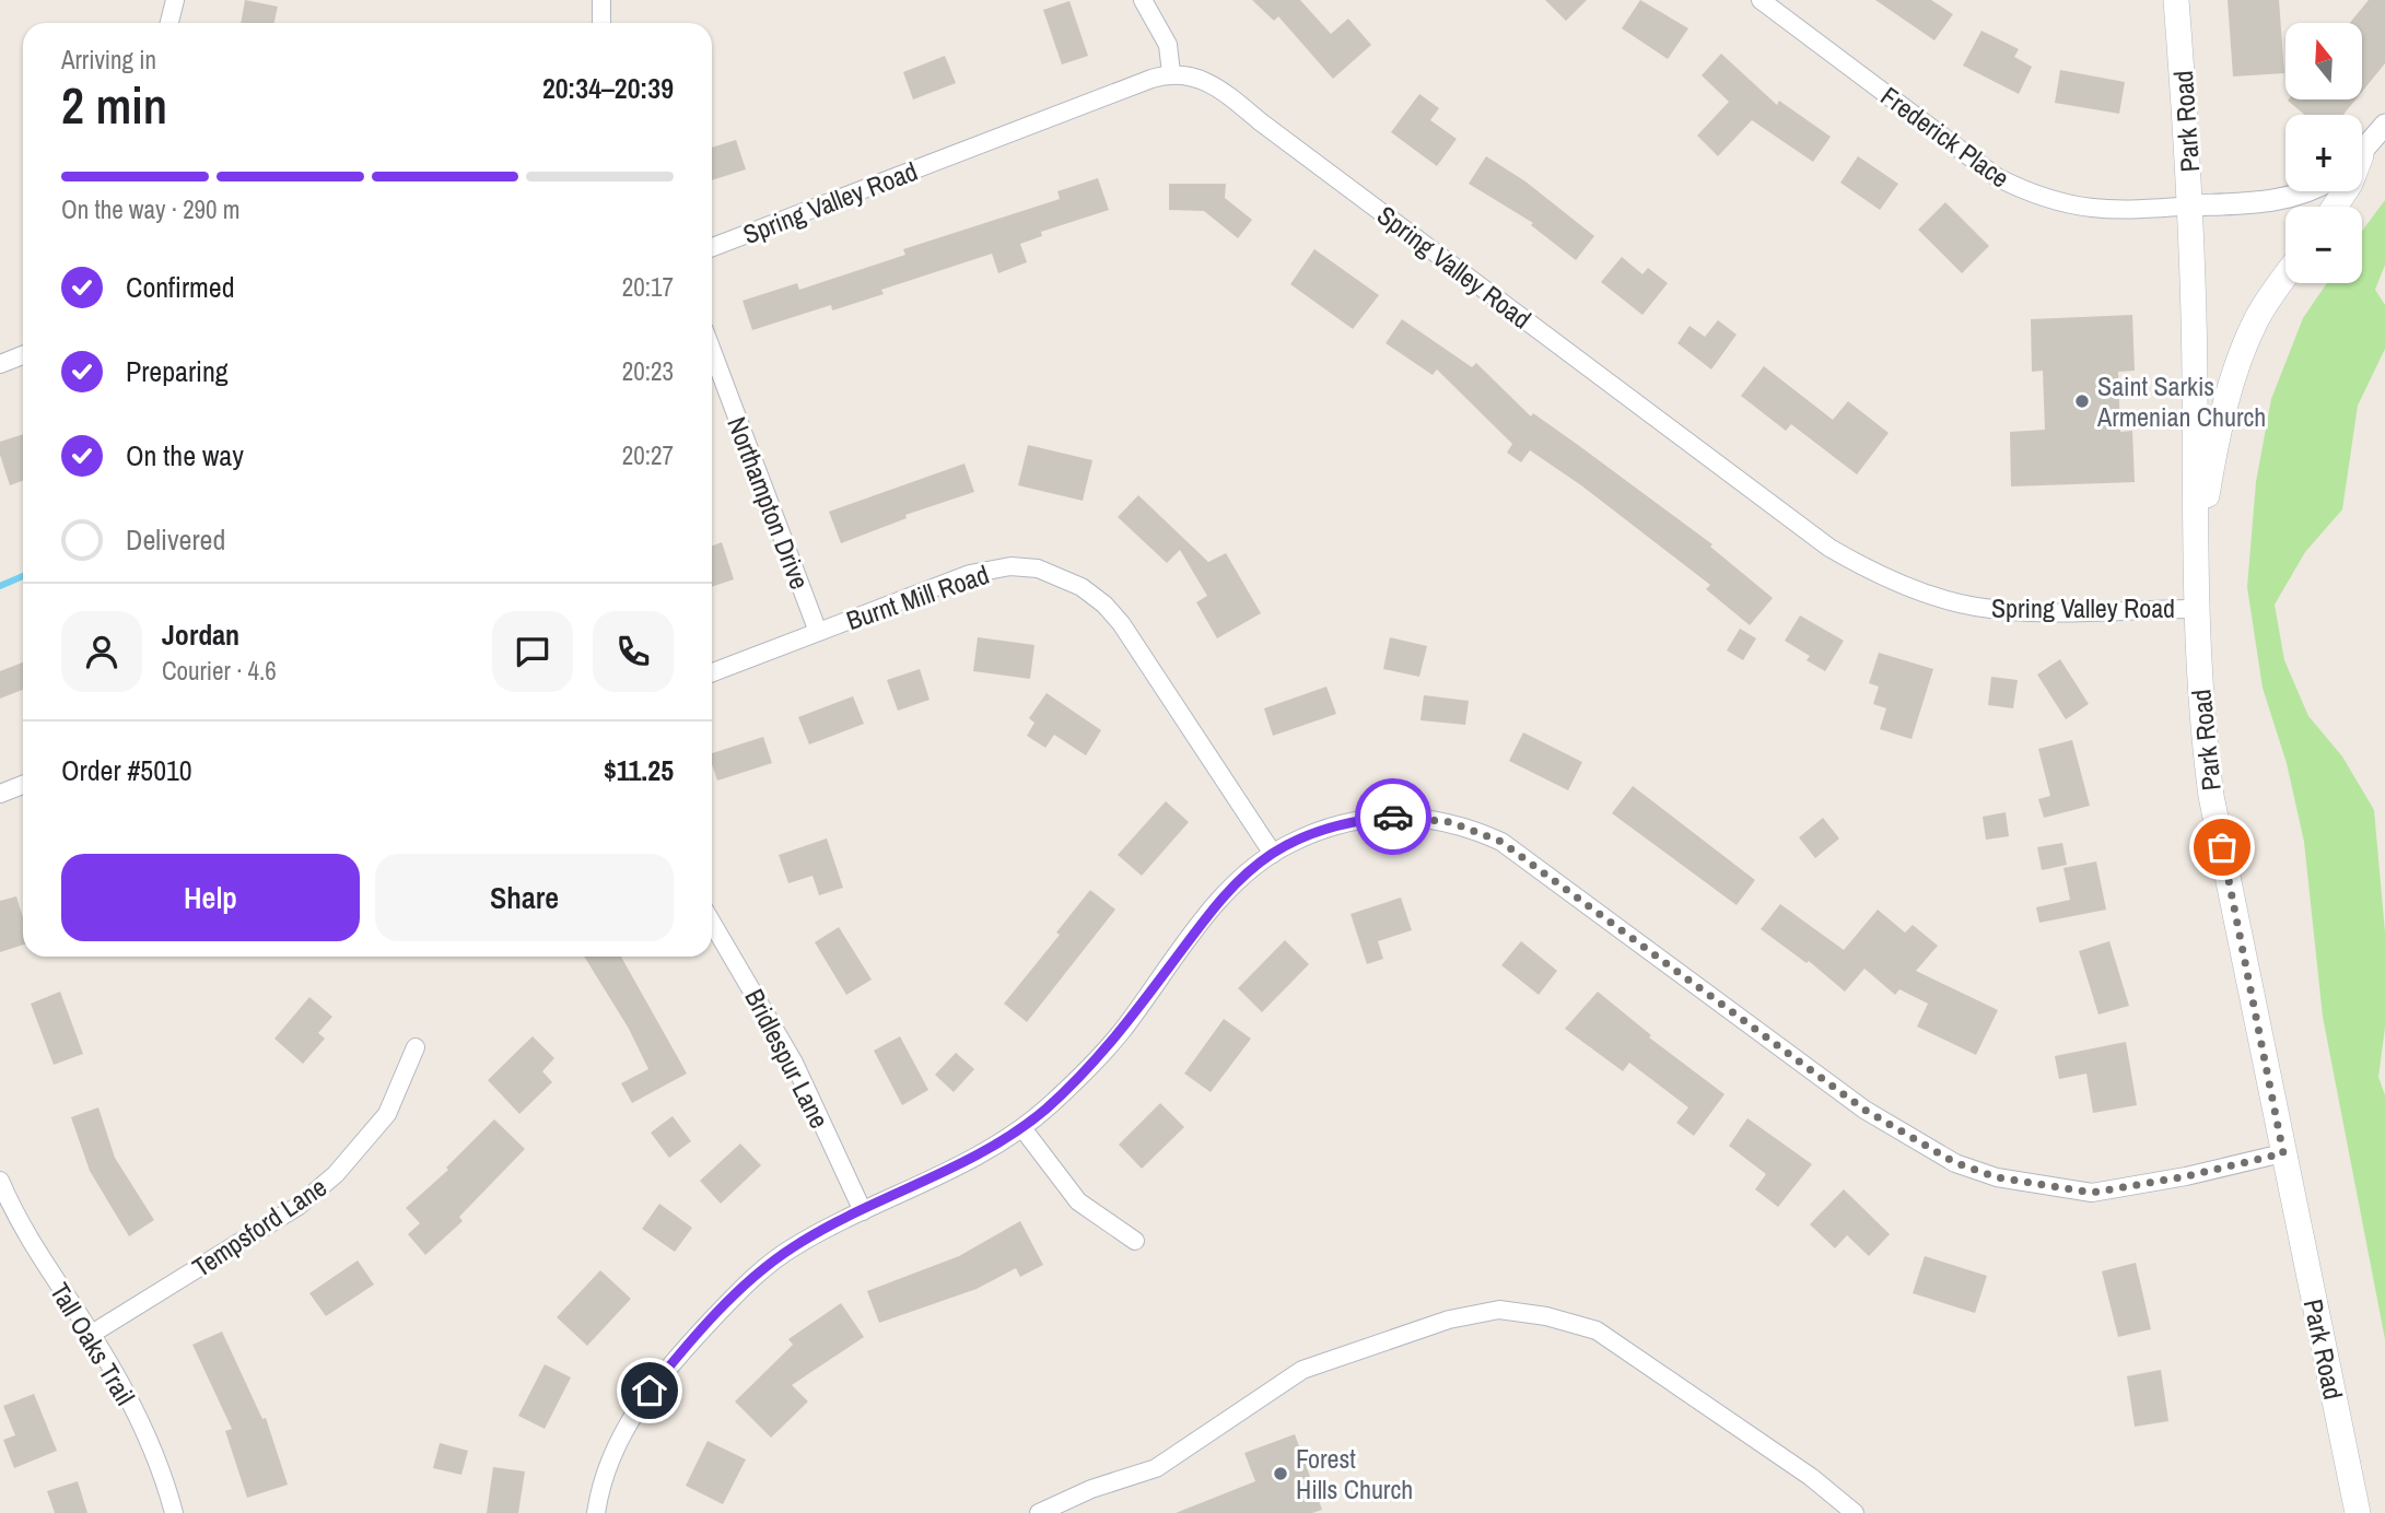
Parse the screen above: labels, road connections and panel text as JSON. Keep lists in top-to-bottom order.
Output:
{
  "streets": {
    "main road": ["Park Road"],
    "street": [
      "Frederick Place",
      "Spring Valley Road",
      "Northampton Drive",
      "Burnt Mill Road",
      "Bridlespur Lane",
      "Tempsford Lane",
      "Tall Oaks Trail"
    ]
  },
  "crossings": [
    ["Park Road", "Frederick Place"],
    ["Park Road", "Spring Valley Road"],
    ["Northampton Drive", "Burnt Mill Road"],
    ["Tempsford Lane", "Tall Oaks Trail"]
  ],
  "places": ["Saint Sarkis Armenian Church", "Forest Hills Church"],
  "north": "top",
  "page": {
    "map_buttons": ["+", "−"],
    "heading": ["2 min", "Arriving in", "20:34–20:39"],
    "panel": [
      "Jordan",
      "Courier · 4.6",
      "Order #5010",
      "$11.25"
    ],
    "bar": "On the way · 290 m",
    "list": [
      ["Confirmed", "20:17"],
      ["Preparing", "20:23"],
      ["On the way", "20:27"],
      "Delivered"
    ],
    "buttons": ["Help", "Share"]
  }
}
